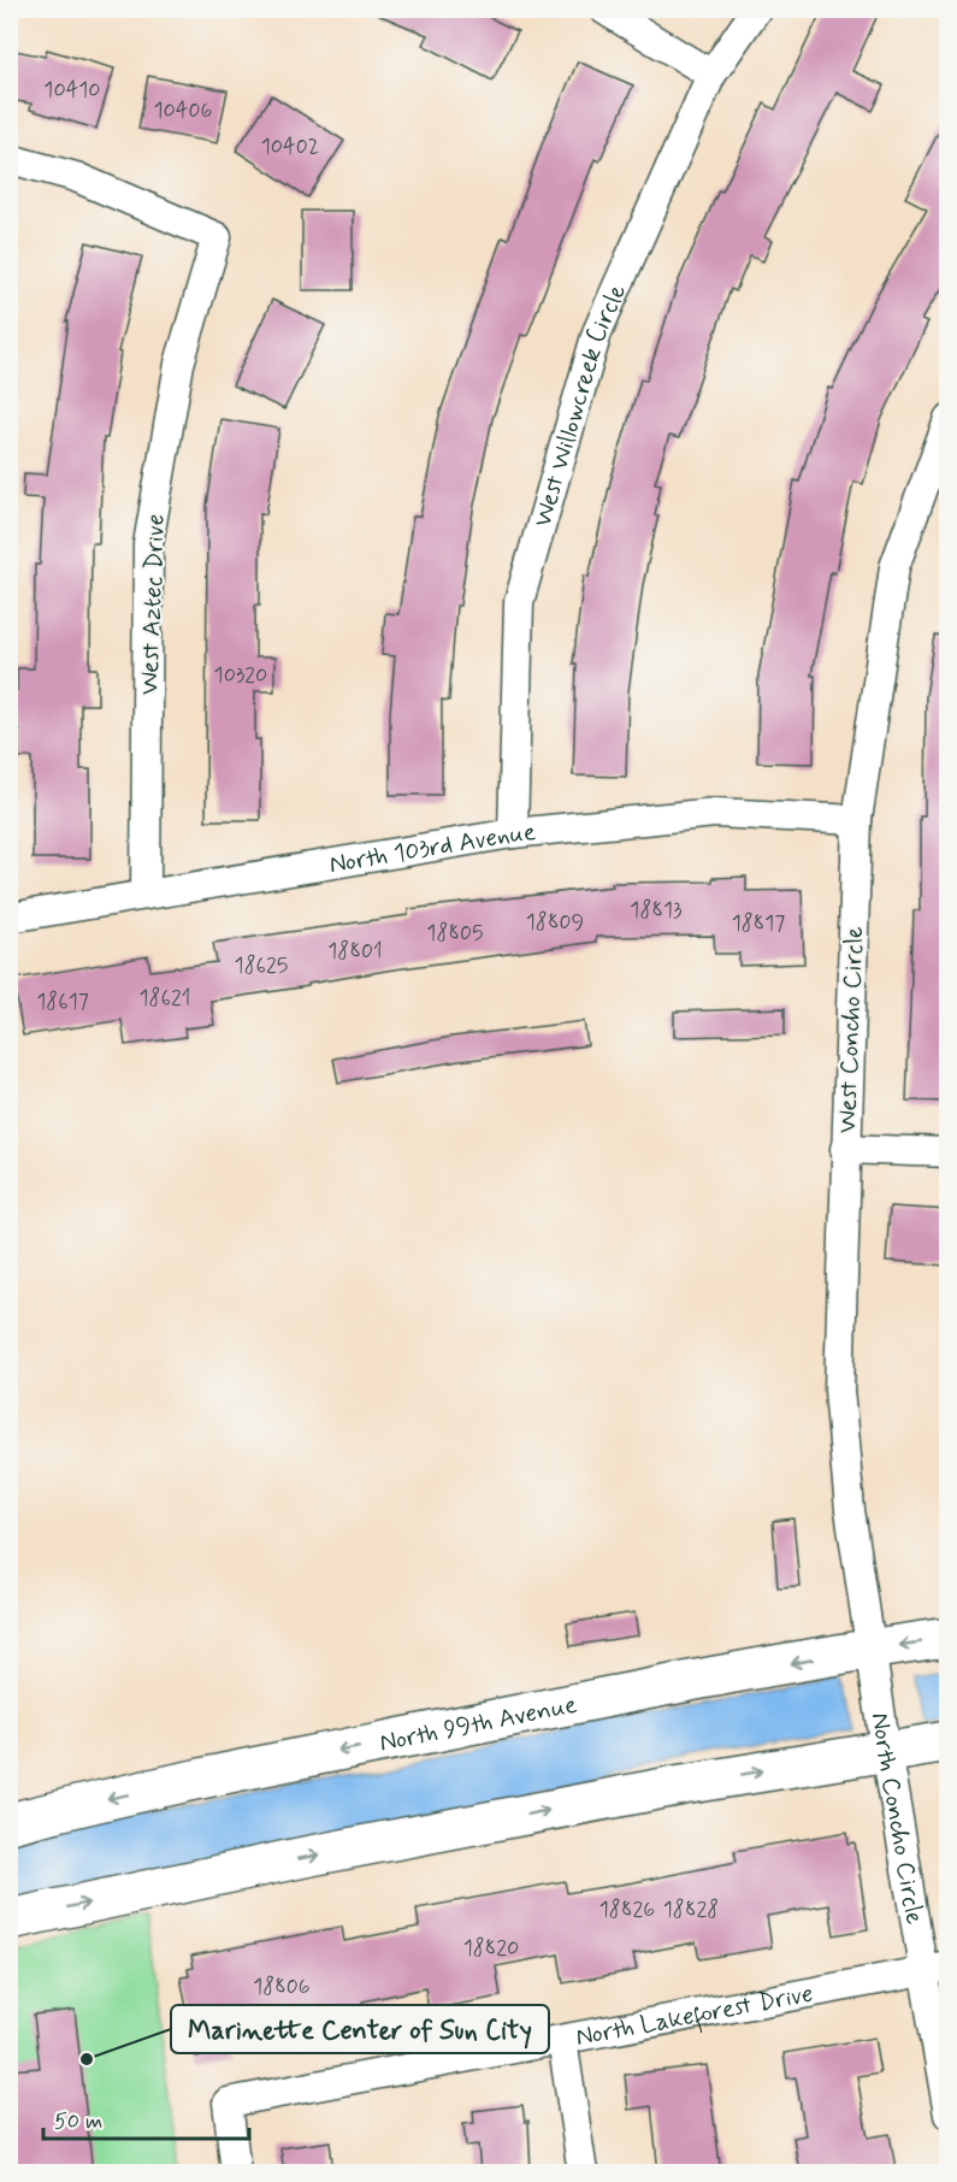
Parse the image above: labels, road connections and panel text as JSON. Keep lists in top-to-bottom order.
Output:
{
  "streets": {
    "main road": ["North 99th Avenue"],
    "street": [
      "West Willowcreek Circle",
      "West Aztec Drive",
      "North 103rd Avenue",
      "West Concho Circle",
      "North Concho Circle",
      "North Lakeforest Drive"
    ]
  },
  "crossings": [
    ["West Willowcreek Circle", "North 103rd Avenue"],
    ["West Aztec Drive", "North 103rd Avenue"],
    ["North 103rd Avenue", "West Concho Circle"],
    ["West Concho Circle", "North 99th Avenue"],
    ["West Concho Circle", "North Concho Circle"],
    ["North 99th Avenue", "North Concho Circle"],
    ["North Concho Circle", "North Lakeforest Drive"]
  ],
  "places": ["Marinette Center of Sun City"],
  "house_numbers": [
    "10410",
    "10406",
    "10402",
    "10320",
    "18813",
    "18809",
    "18817",
    "18805",
    "18801",
    "18625",
    "18621",
    "18617",
    "18826",
    "18828",
    "18820",
    "18806"
  ],
  "scale_bar": "50 m"
}
